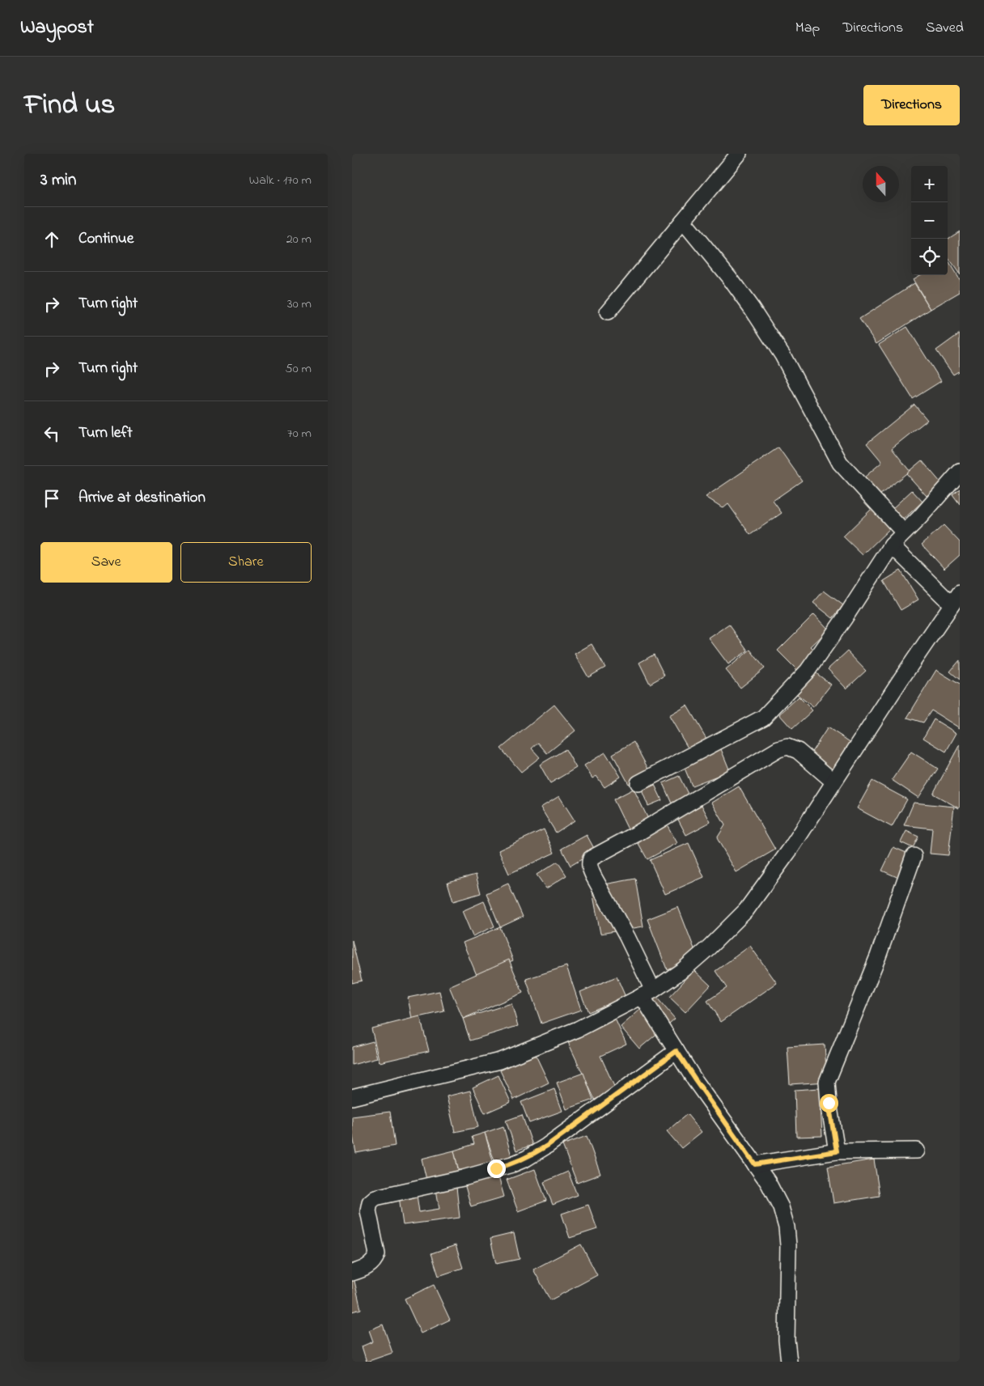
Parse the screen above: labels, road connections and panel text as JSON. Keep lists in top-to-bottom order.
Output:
{
  "north": "top",
  "page": {
    "header": "Waypost",
    "nav": ["Map", "Directions", "Saved"],
    "title": "Find us",
    "buttons": [
      "Directions",
      ["Save", "Share"]
    ],
    "heading": ["3 min", "Walk · 170 m"],
    "map_buttons": ["+", "−"],
    "list": [
      ["Continue", "20 m"],
      ["Turn right", "30 m"],
      ["Turn right", "50 m"],
      ["Turn left", "70 m"],
      "Arrive at destination"
    ]
  }
}
